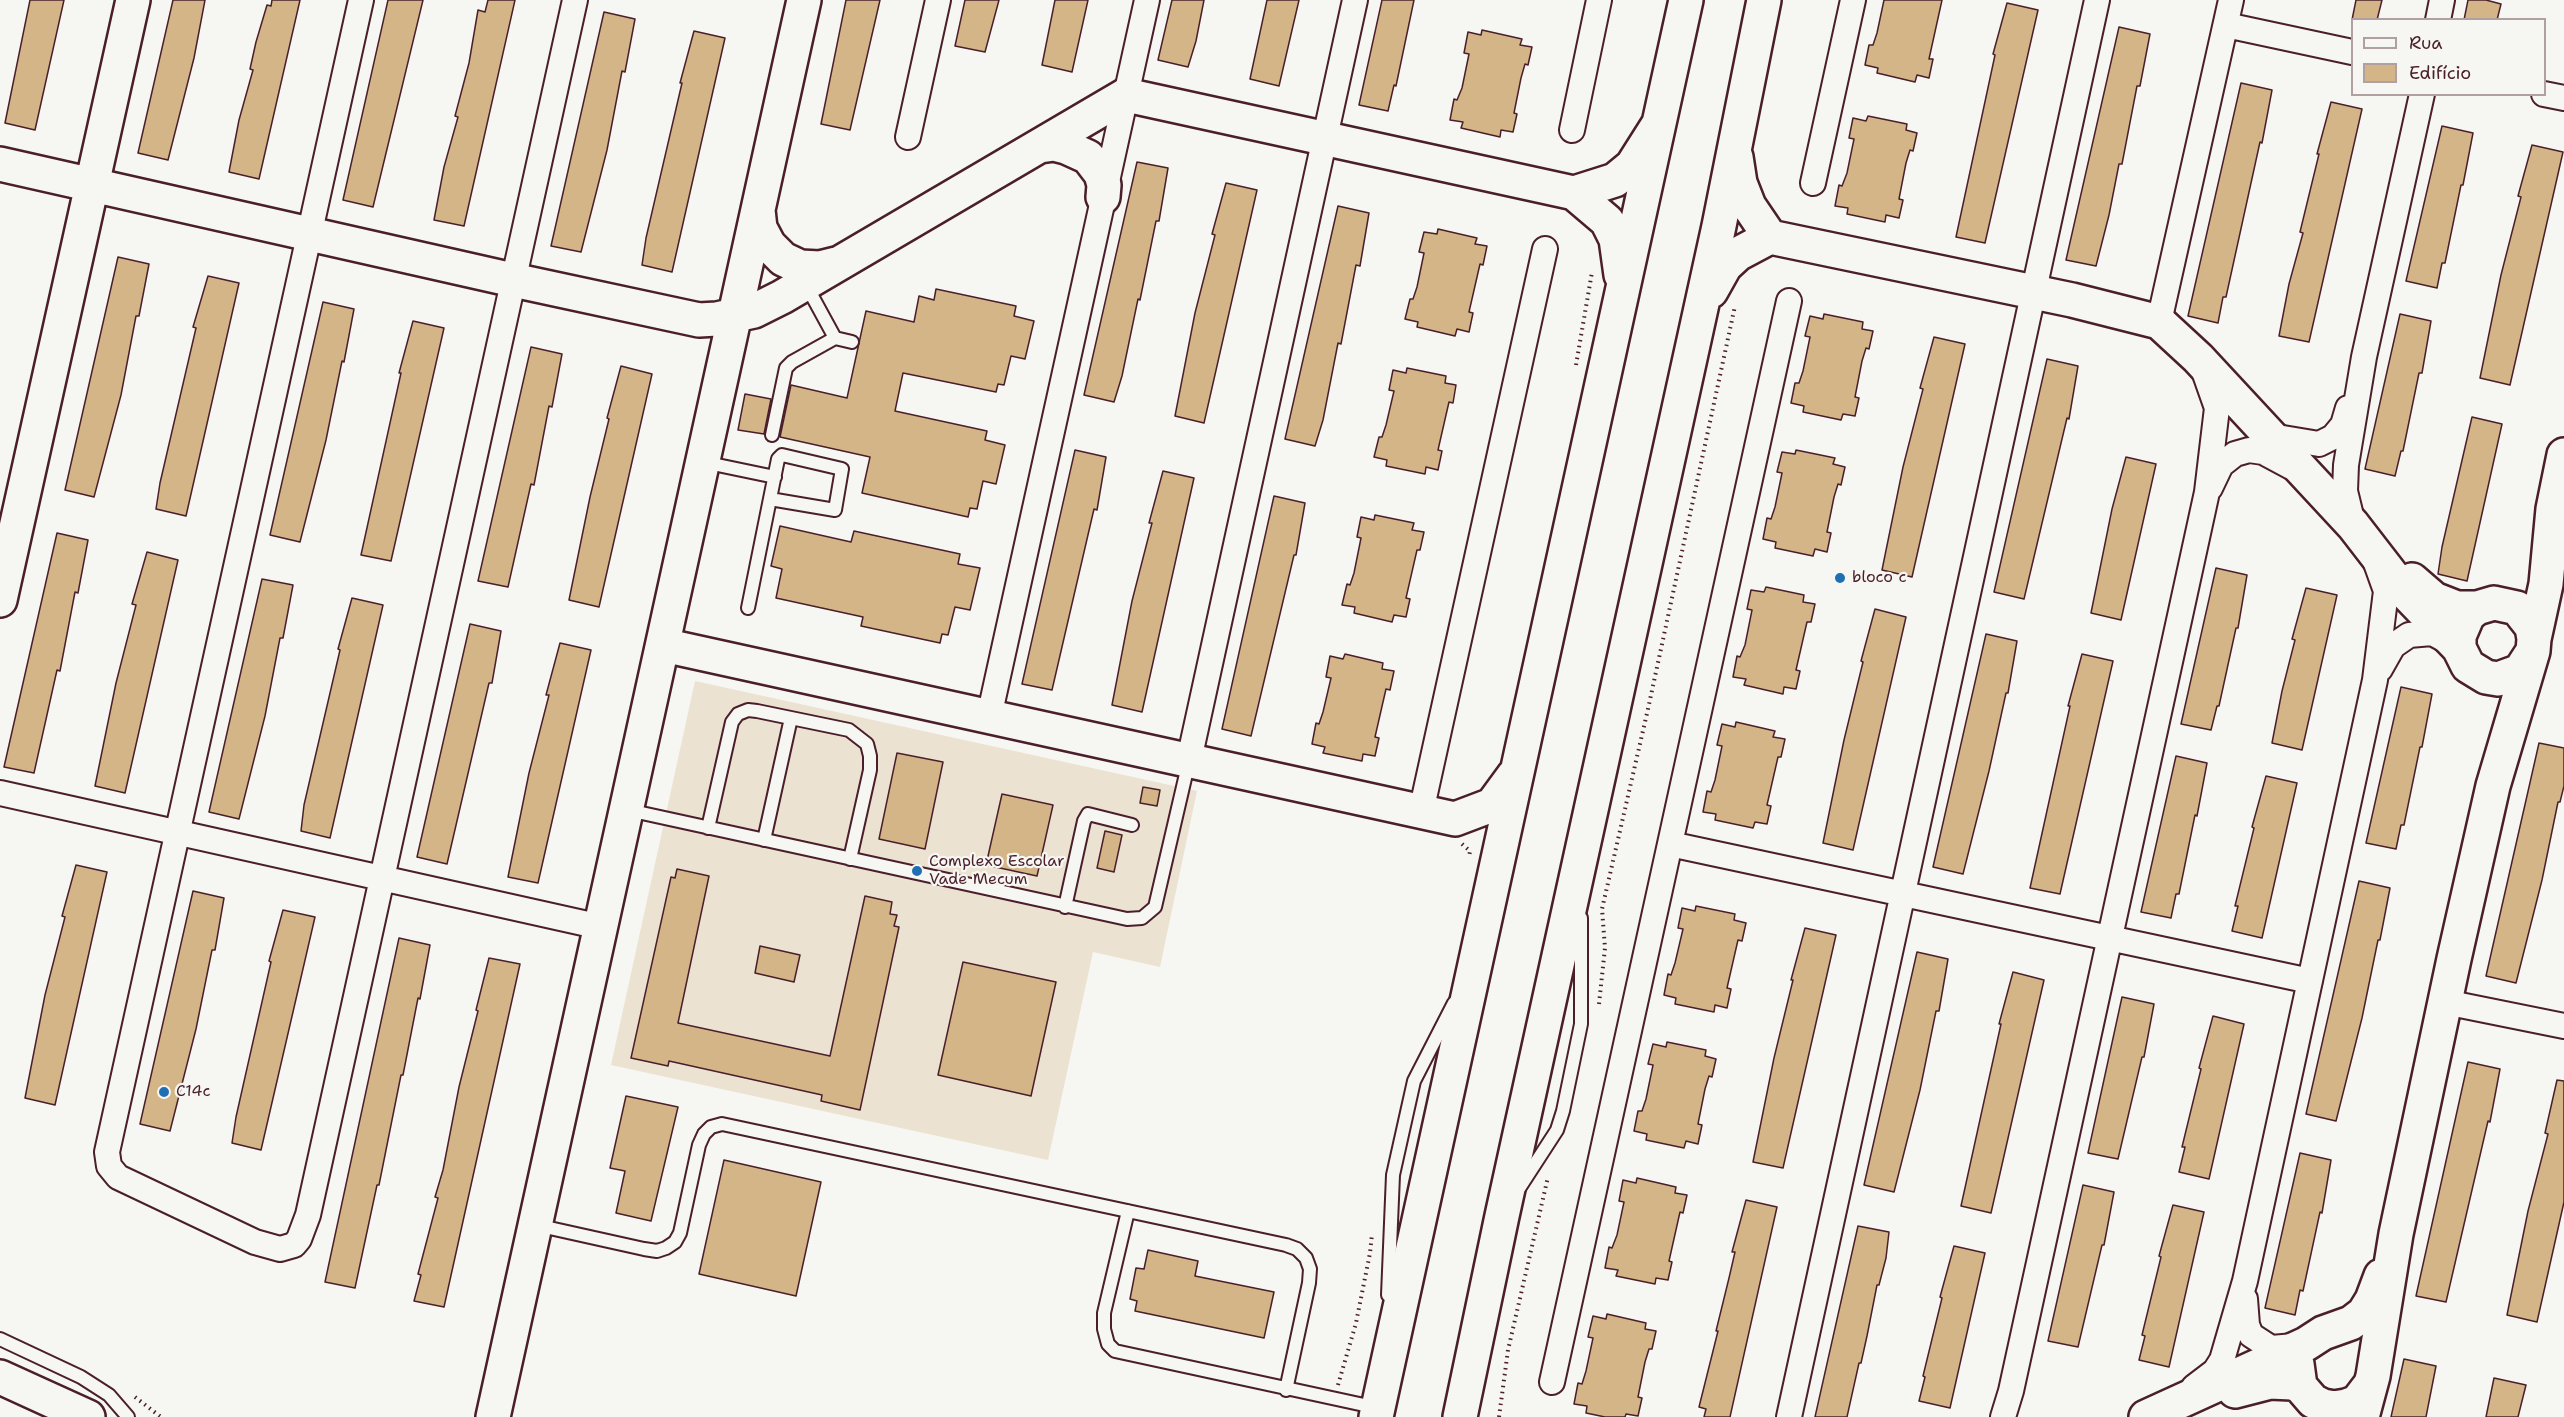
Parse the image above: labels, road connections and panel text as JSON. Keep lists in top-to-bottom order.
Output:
{
  "places": ["bloco c", "Complexo Escolar Vade Mecum", "C14c"],
  "legend": ["Rua", "Edifício"]
}
